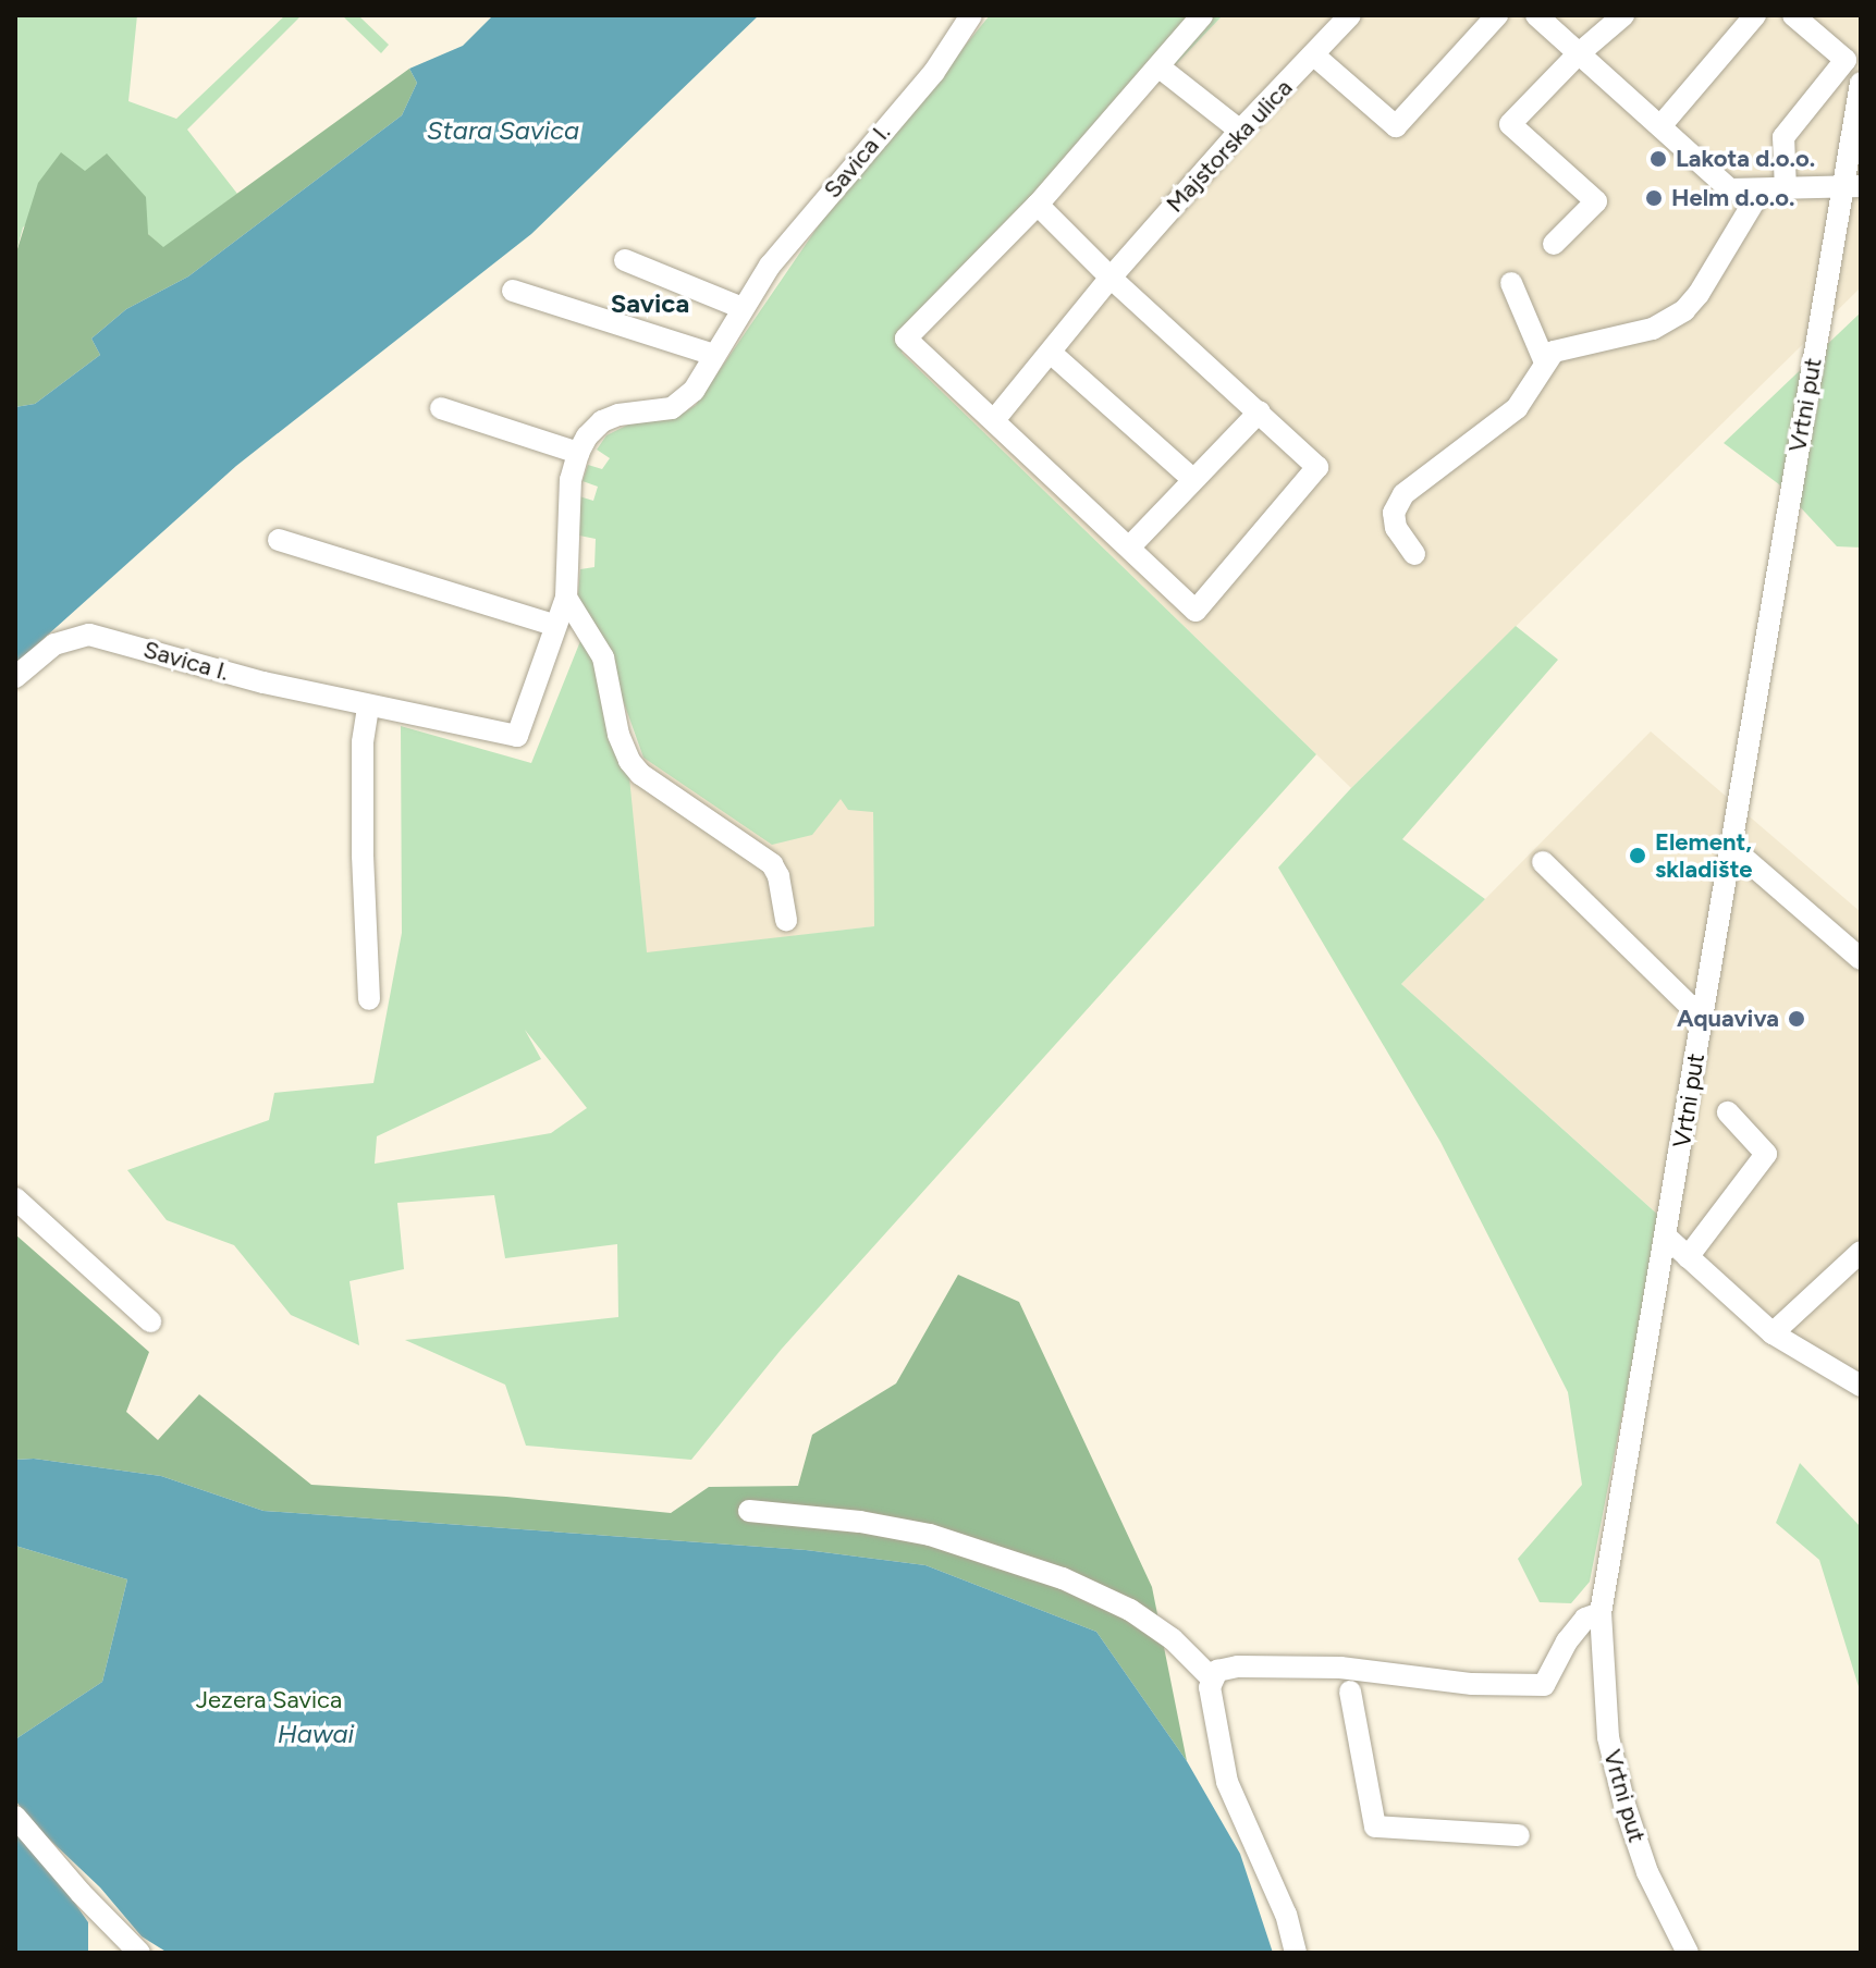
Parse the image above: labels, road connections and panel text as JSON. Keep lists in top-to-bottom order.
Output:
{
  "streets": {
    "street": ["Majstorska ulica", "Savica I.", "Vrtni put"]
  },
  "districts": ["Savica"],
  "water": ["Stara Savica", "Hawai"],
  "parks": ["Jezera Savica"],
  "places": [
    "Lakota d.o.o.",
    "Helm d.o.o.",
    "Element, skladište",
    "Aquaviva"
  ]
}
